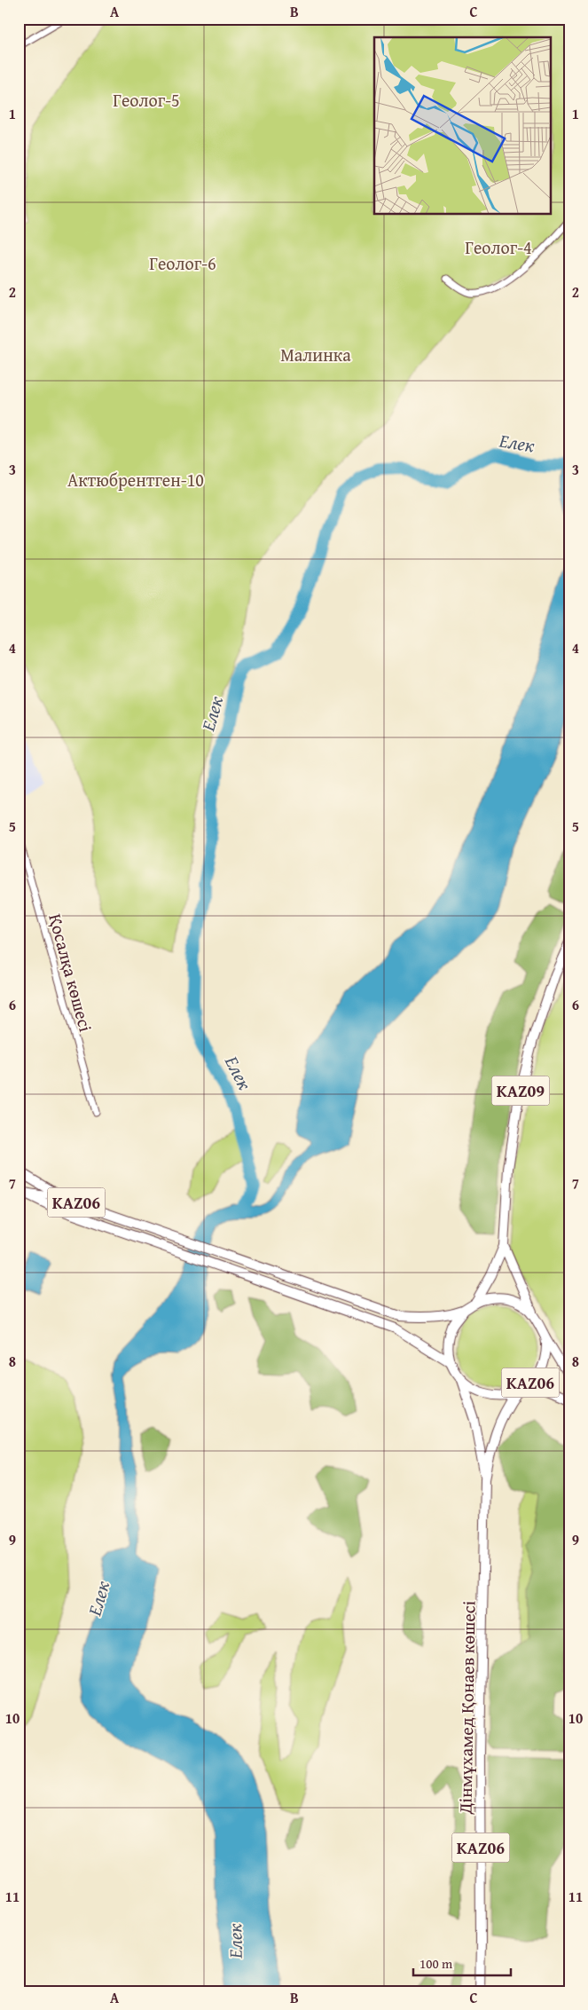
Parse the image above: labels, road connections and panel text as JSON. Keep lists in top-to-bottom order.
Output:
{
  "streets": {
    "highway": ["KAZ09", "KАZ06", "Дінмұхамед Қонаев көшесі"],
    "street": ["Қосалқа көшесі"]
  },
  "crossings": [
    ["KAZ09", "KАZ06"],
    ["KАZ06", "Дінмұхамед Қонаев көшесі"]
  ],
  "water": ["Елек"],
  "parks": [
    "Геолог-5",
    "Геолог-4",
    "Геолог-6",
    "Малинка",
    "Актюбрентген-10"
  ],
  "scale_bar": "100 m",
  "grid": {
    "columns": ["A", "B", "C"],
    "rows": [
      "1",
      "2",
      "3",
      "4",
      "5",
      "6",
      "7",
      "8",
      "9",
      "10",
      "11"
    ]
  }
}
